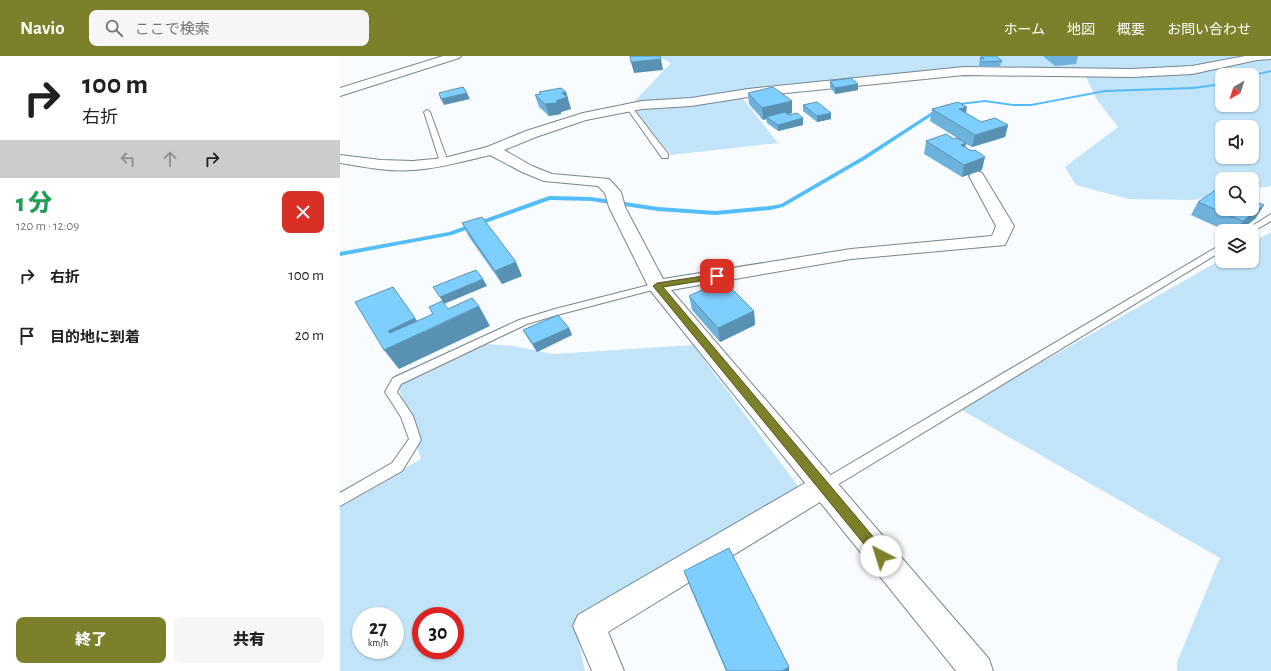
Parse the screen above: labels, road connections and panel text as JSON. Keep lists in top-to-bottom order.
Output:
{
  "north": "bottom left",
  "page": {
    "header": "Navio",
    "search": "ここで検索",
    "nav": [
      "ホーム",
      "地図",
      "概要",
      "お問い合わせ"
    ],
    "turn": ["100 m", "右折"],
    "heading": ["1 分", "120 m · 12:09"],
    "list": [
      {
        "name": "右折",
        "value": "100 m"
      },
      {
        "name": "目的地に到着",
        "value": "20 m"
      }
    ],
    "speed": "27 km/h",
    "limit": "30",
    "buttons": ["終了", "共有"]
  }
}
